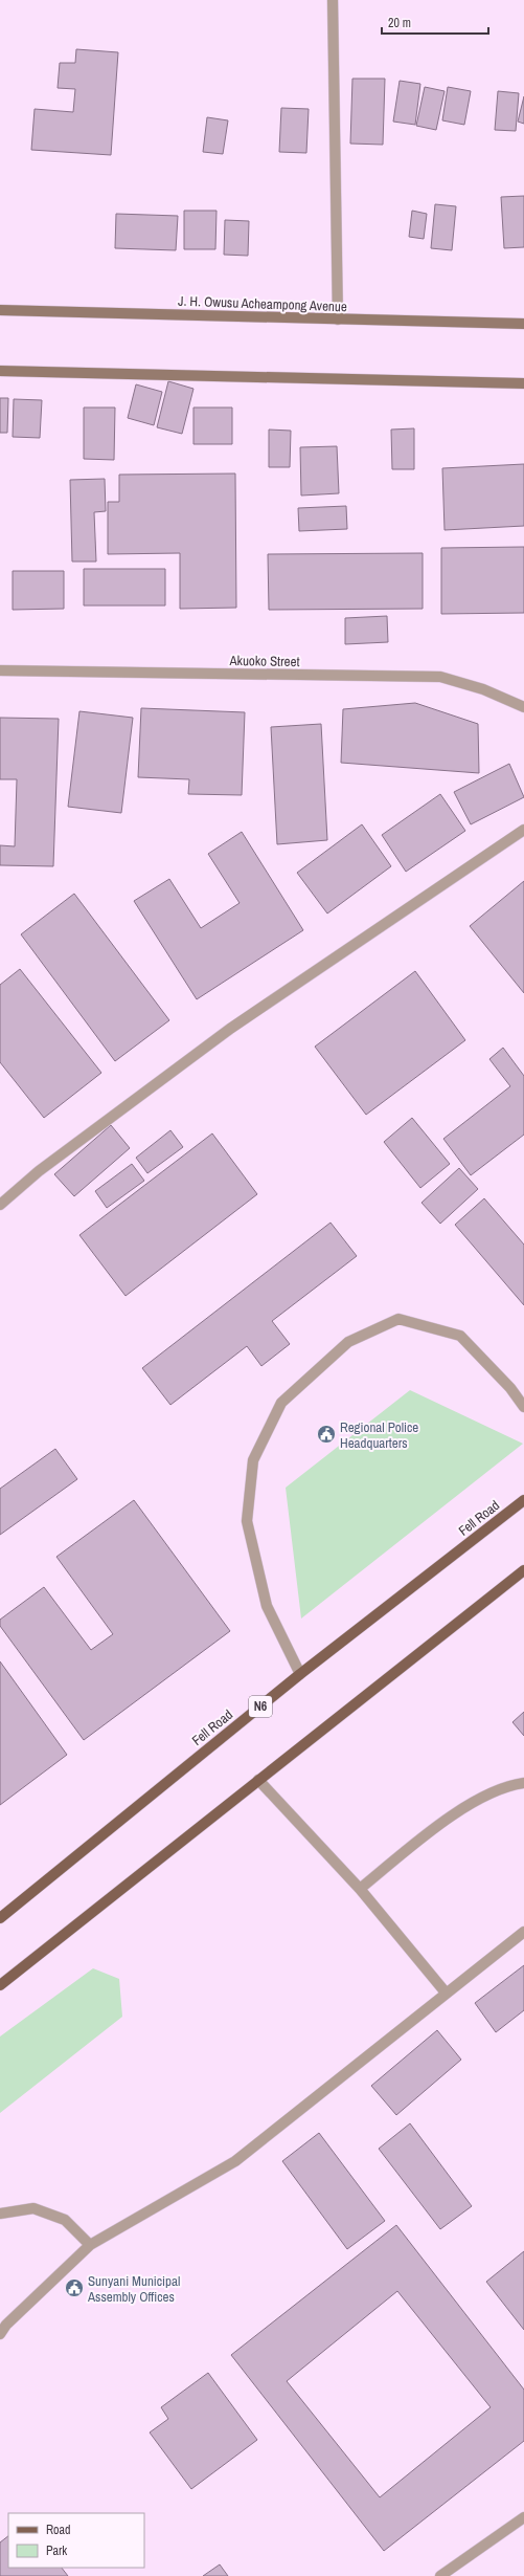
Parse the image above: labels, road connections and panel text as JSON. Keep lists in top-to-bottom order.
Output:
{
  "streets": {
    "main road": ["Fell Road", "N6"],
    "street": ["J. H. Owusu Acheampong Avenue", "Akuoko Street"]
  },
  "places": {
    "public building": ["Regional Police Headquarters", "Sunyani Municipal Assembly Offices"]
  },
  "legend": ["Road", "Park"],
  "scale_bar": "20 m"
}
